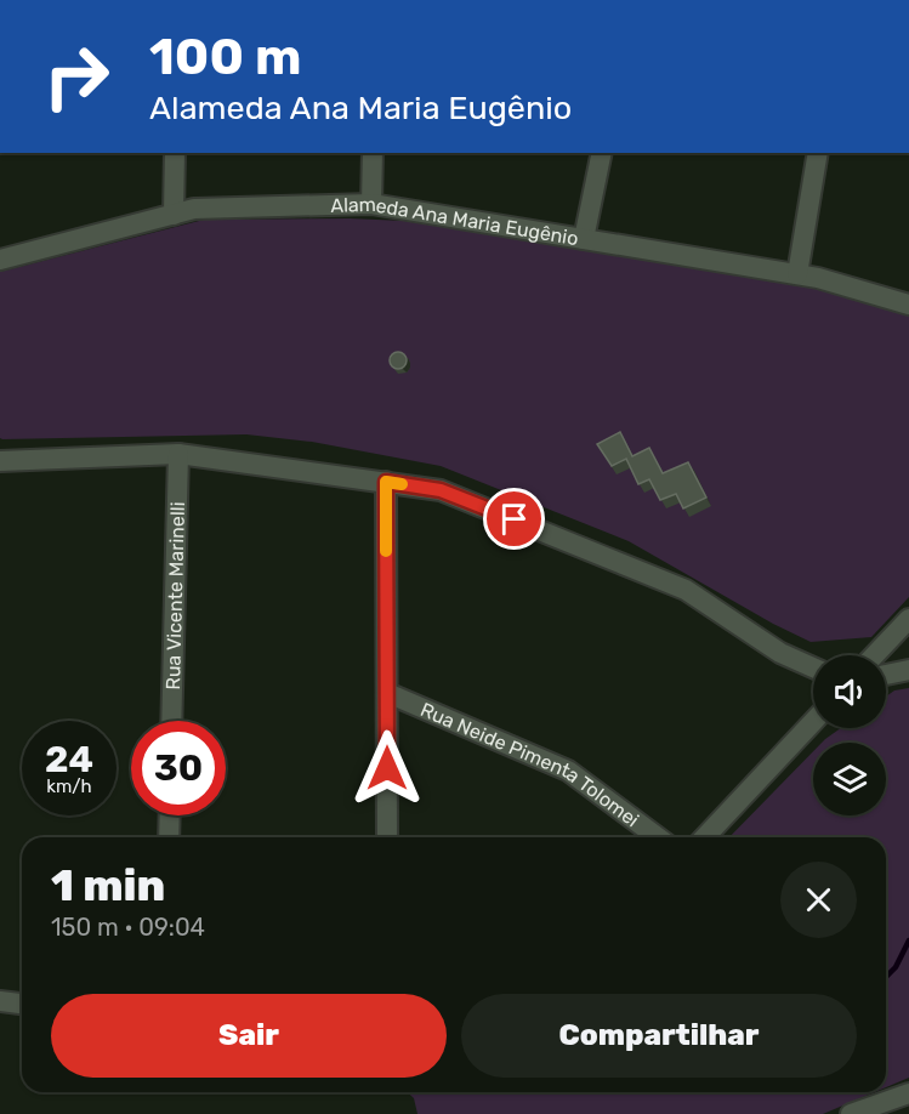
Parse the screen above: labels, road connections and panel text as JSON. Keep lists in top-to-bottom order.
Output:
{
  "streets": {
    "street": ["Alameda Ana Maria Eugênio", "Rua Vicente Marinelli", "Rua Neide Pimenta Tolomei"]
  },
  "page": {
    "turn": ["100 m", "Alameda Ana Maria Eugênio"],
    "speed": "24 km/h",
    "limit": "30",
    "heading": ["1 min", "150 m · 09:04"],
    "buttons": ["Sair", "Compartilhar"]
  }
}
